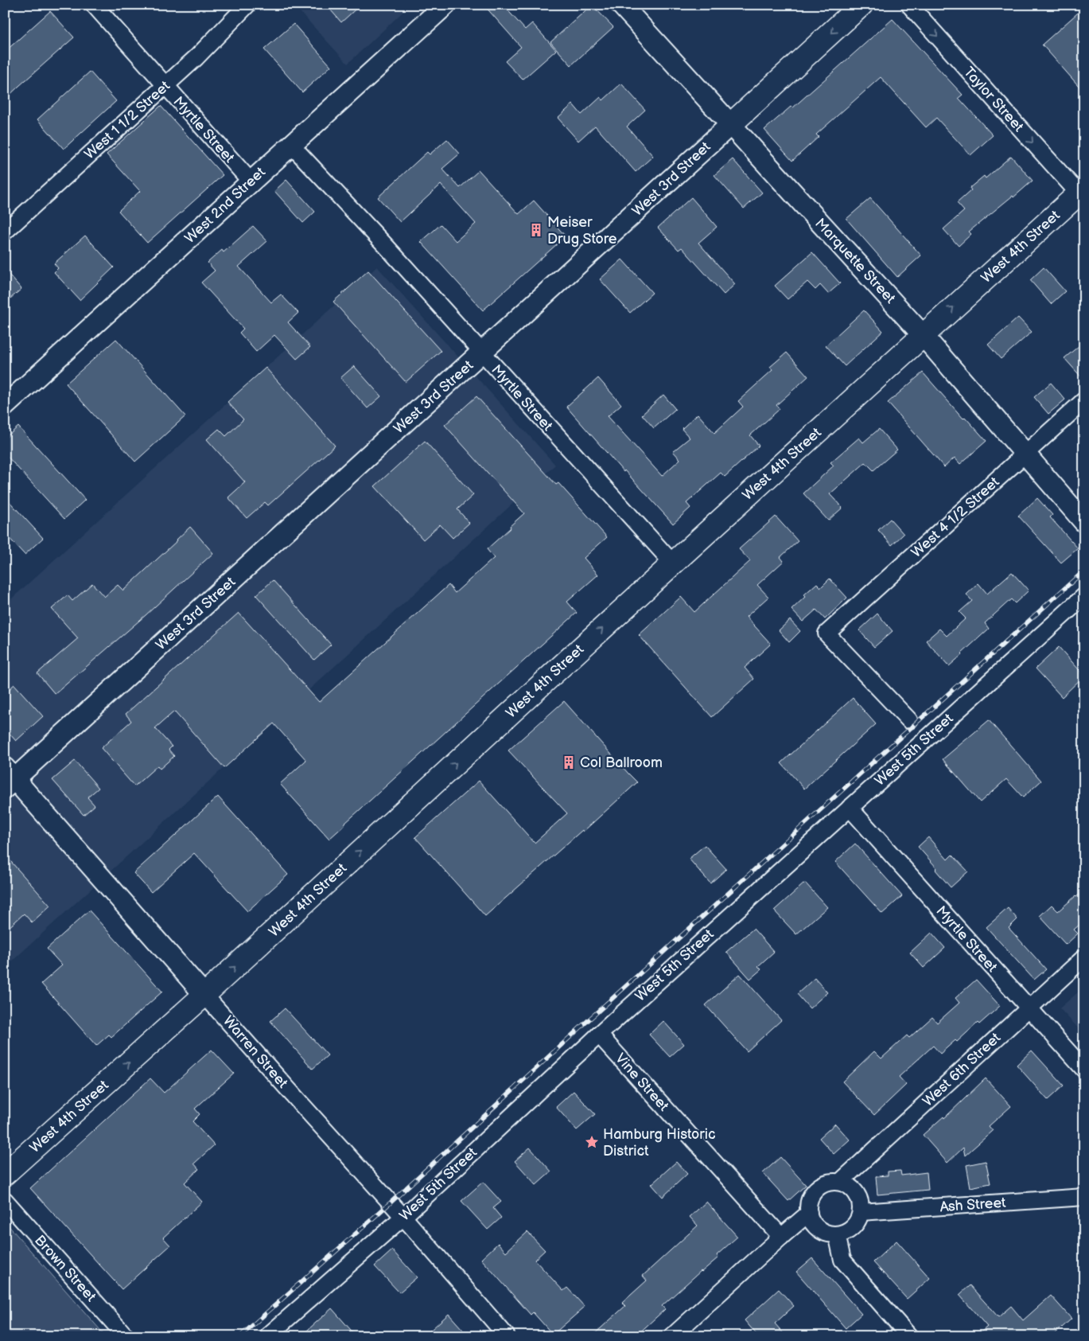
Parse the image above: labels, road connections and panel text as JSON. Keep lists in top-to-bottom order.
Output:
{
  "streets": {
    "main road": ["West 3rd Street", "West 4th Street"],
    "street": [
      "Taylor Street",
      "West 1 1/2 Street",
      "Myrtle Street",
      "West 2nd Street",
      "Marquette Street",
      "West 4 1/2 Street",
      "West 5th Street",
      "Warren Street",
      "West 6th Street",
      "Vine Street",
      "Ash Street",
      "Brown Street"
    ]
  },
  "crossings": [
    ["Taylor Street", "West 4th Street"],
    ["West 1 1/2 Street", "Myrtle Street"],
    ["Myrtle Street", "West 3rd Street"],
    ["Myrtle Street", "West 2nd Street"],
    ["Myrtle Street", "West 4th Street"],
    ["Myrtle Street", "West 5th Street"],
    ["Myrtle Street", "West 6th Street"],
    ["West 3rd Street", "Marquette Street"],
    ["West 3rd Street", "Warren Street"],
    ["West 4th Street", "Marquette Street"],
    ["West 4th Street", "Warren Street"],
    ["Marquette Street", "West 4 1/2 Street"],
    ["West 5th Street", "Warren Street"],
    ["West 5th Street", "Vine Street"],
    ["West 6th Street", "Ash Street"]
  ],
  "one_way": ["Taylor Street", "West 4th Street"],
  "places": {
    "building": ["Meiser Drug Store", "Col Ballroom"],
    "place": ["Hamburg Historic District"]
  }
}
